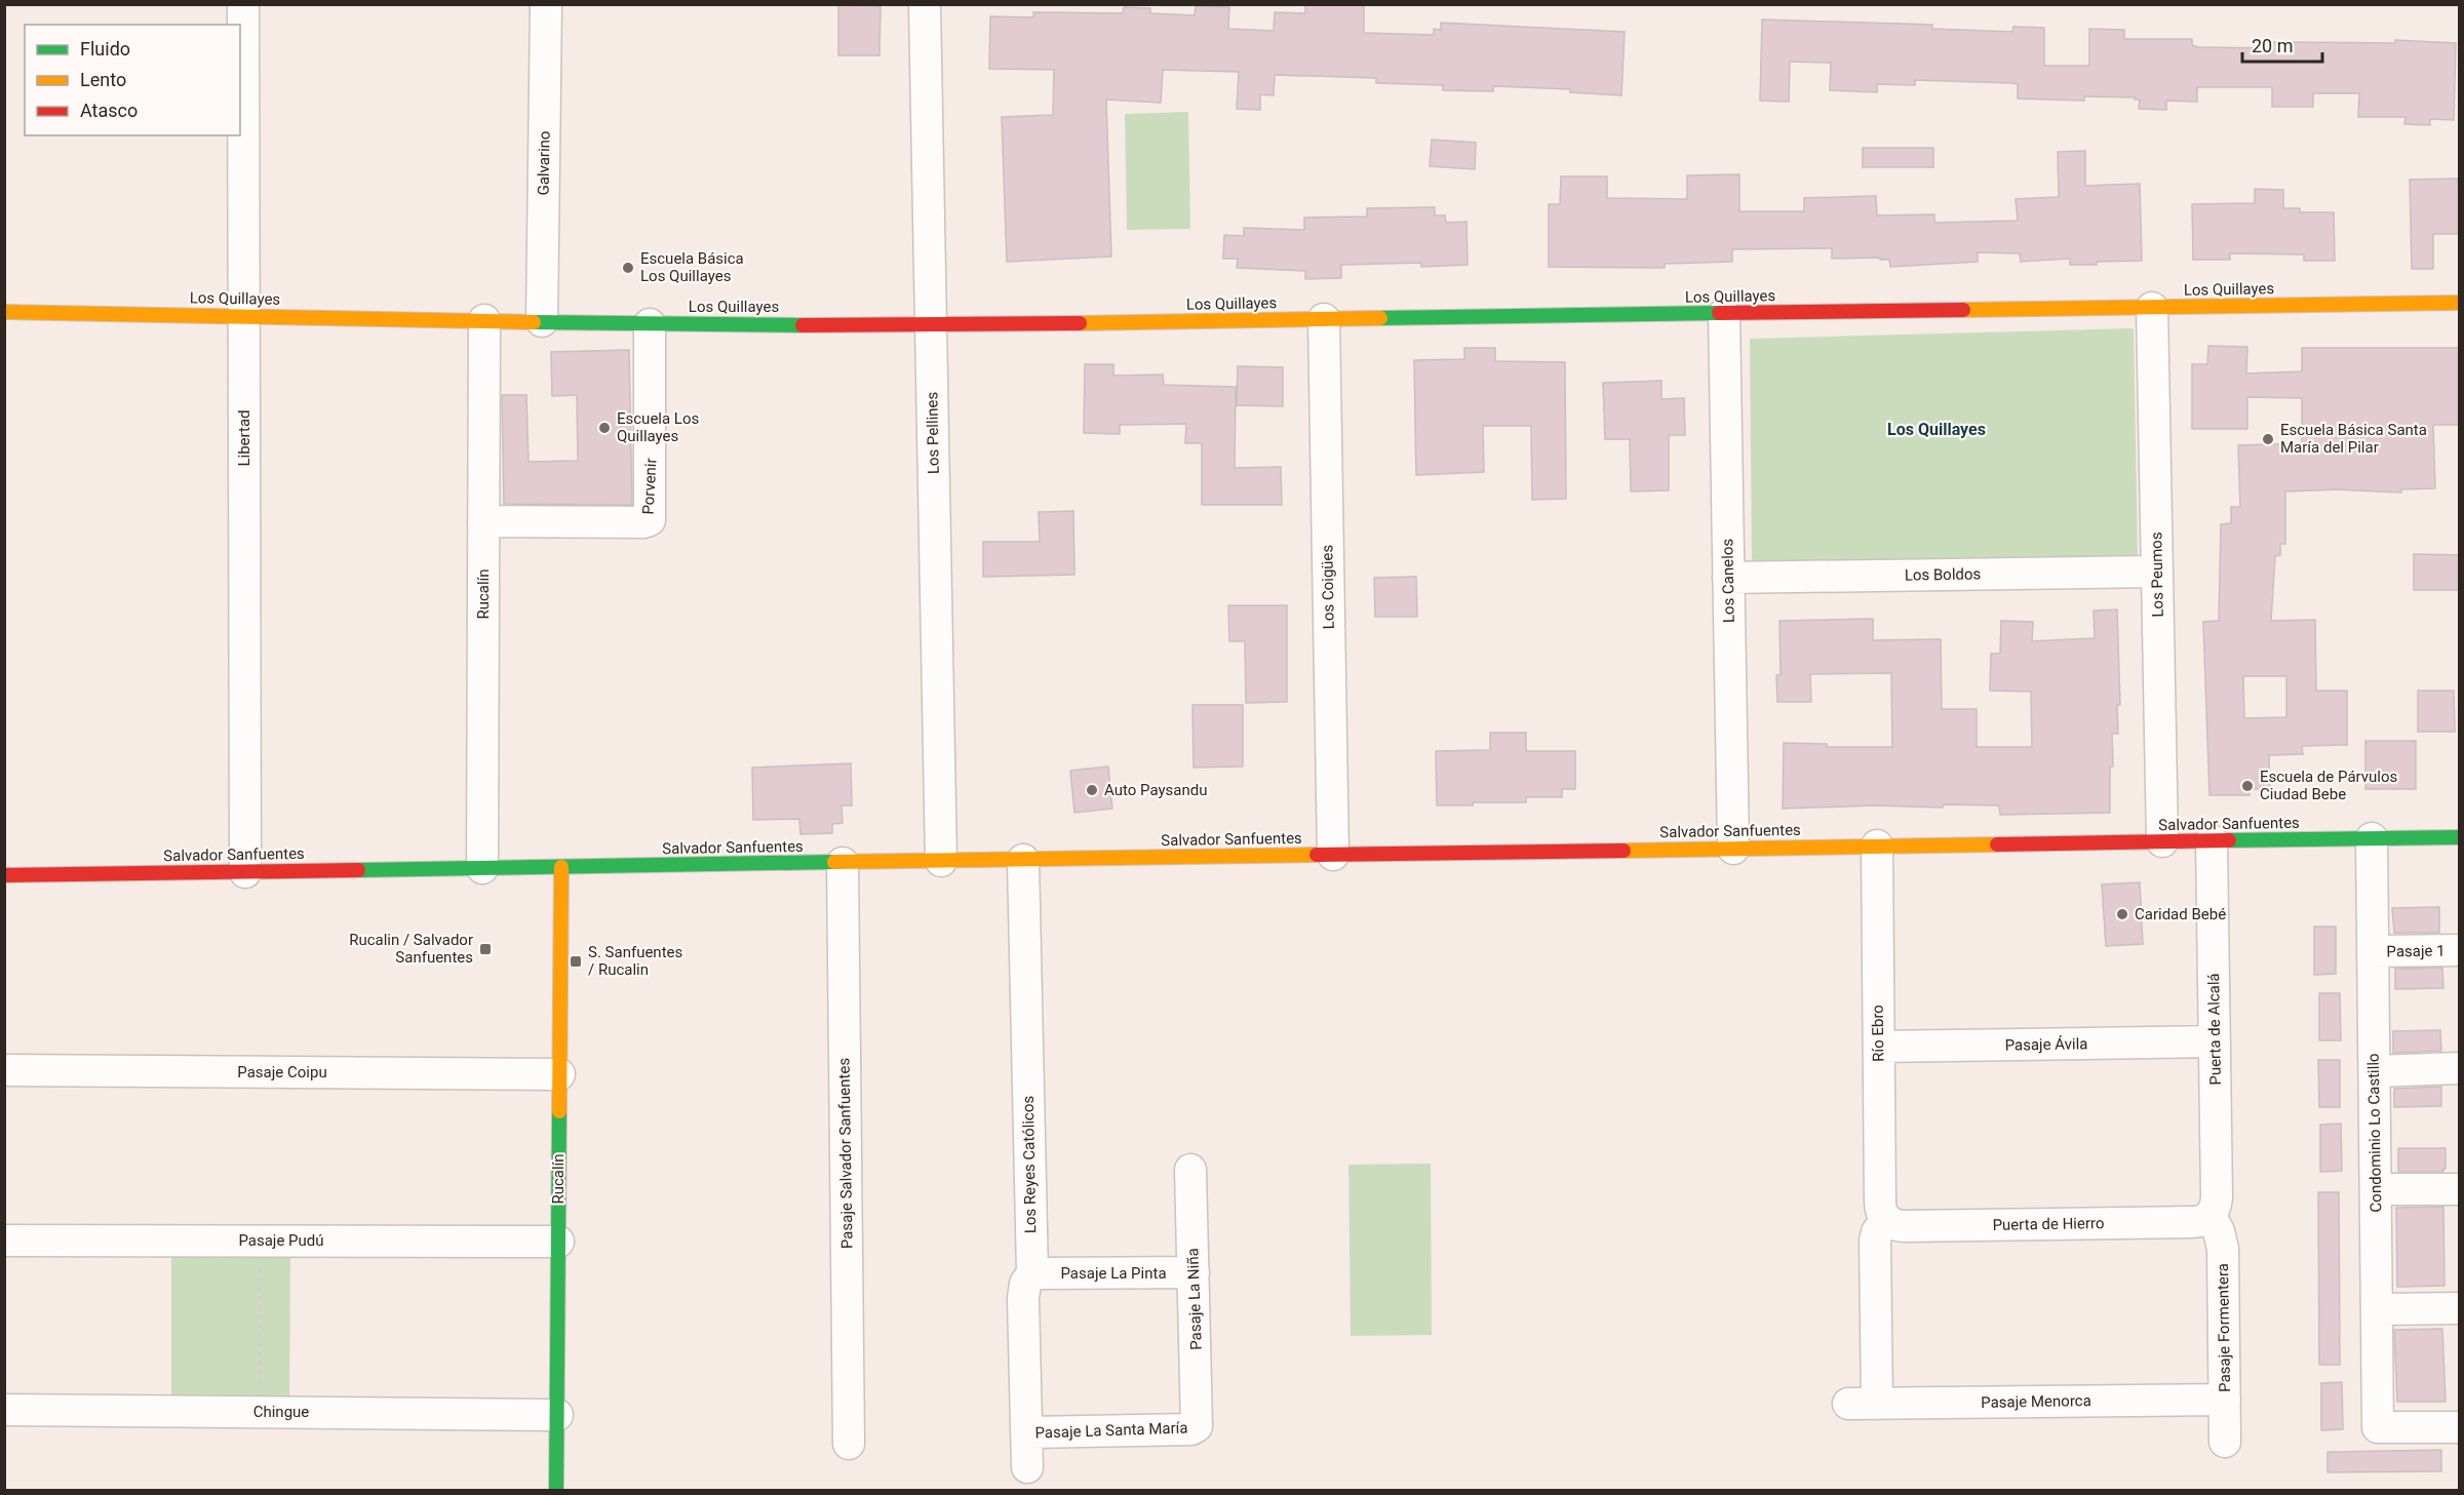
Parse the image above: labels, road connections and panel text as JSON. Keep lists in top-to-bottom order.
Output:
{
  "streets": {
    "street": [
      "Galvarino",
      "Los Quillayes",
      "Los Pellines",
      "Libertad",
      "Porvenir",
      "Los Boldos",
      "Los Peumos",
      "Los Canelos",
      "Los Coigües",
      "Rucalín",
      "Salvador Sanfuentes",
      "Pasaje 1",
      "Puerta de Alcalá",
      "Río Ebro",
      "Pasaje Ávila",
      "Pasaje Coipu",
      "Condominio Lo Castillo",
      "Pasaje Salvador Sanfuentes",
      "Los Reyes Católicos",
      "Puerta de Hierro",
      "Pasaje Pudú",
      "Pasaje La Pinta",
      "Pasaje La Niña",
      "Pasaje Formentera",
      "Pasaje Menorca",
      "Chingue",
      "Pasaje La Santa María"
    ]
  },
  "crossings": [
    ["Galvarino", "Los Quillayes"],
    ["Los Quillayes", "Los Pellines"],
    ["Los Quillayes", "Libertad"],
    ["Los Quillayes", "Porvenir"],
    ["Los Quillayes", "Los Peumos"],
    ["Los Quillayes", "Los Canelos"],
    ["Los Quillayes", "Los Coigües"],
    ["Los Quillayes", "Rucalín"],
    ["Los Pellines", "Salvador Sanfuentes"],
    ["Libertad", "Salvador Sanfuentes"],
    ["Porvenir", "Rucalín"],
    ["Los Boldos", "Los Peumos"],
    ["Los Boldos", "Los Canelos"],
    ["Los Peumos", "Salvador Sanfuentes"],
    ["Los Canelos", "Salvador Sanfuentes"],
    ["Los Coigües", "Salvador Sanfuentes"],
    ["Rucalín", "Salvador Sanfuentes"],
    ["Rucalín", "Pasaje Coipu"],
    ["Rucalín", "Pasaje Pudú"],
    ["Rucalín", "Chingue"],
    ["Salvador Sanfuentes", "Puerta de Alcalá"],
    ["Salvador Sanfuentes", "Río Ebro"],
    ["Salvador Sanfuentes", "Condominio Lo Castillo"],
    ["Salvador Sanfuentes", "Pasaje Salvador Sanfuentes"],
    ["Salvador Sanfuentes", "Los Reyes Católicos"],
    ["Pasaje 1", "Condominio Lo Castillo"],
    ["Puerta de Alcalá", "Pasaje Ávila"],
    ["Puerta de Alcalá", "Puerta de Hierro"],
    ["Puerta de Alcalá", "Pasaje Formentera"],
    ["Río Ebro", "Pasaje Ávila"],
    ["Río Ebro", "Puerta de Hierro"],
    ["Río Ebro", "Pasaje Menorca"],
    ["Los Reyes Católicos", "Pasaje La Pinta"],
    ["Los Reyes Católicos", "Pasaje La Santa María"],
    ["Puerta de Hierro", "Pasaje Formentera"],
    ["Puerta de Hierro", "Pasaje Menorca"],
    ["Pasaje La Pinta", "Pasaje La Niña"],
    ["Pasaje La Niña", "Pasaje La Santa María"],
    ["Pasaje Formentera", "Pasaje Menorca"]
  ],
  "districts": ["Los Quillayes"],
  "places": {
    "other": [
      "Escuela Básica Los Quillayes",
      "Escuela Los Quillayes",
      "Escuela Básica Santa María del Pilar",
      "Escuela de Párvulos Ciudad Bebe",
      "Auto Paysandu",
      "Caridad Bebé"
    ],
    "transit": ["Rucalin / Salvador Sanfuentes", "S. Sanfuentes / Rucalin"]
  },
  "legend": ["Fluido", "Lento", "Atasco"],
  "scale_bar": "20 m"
}
